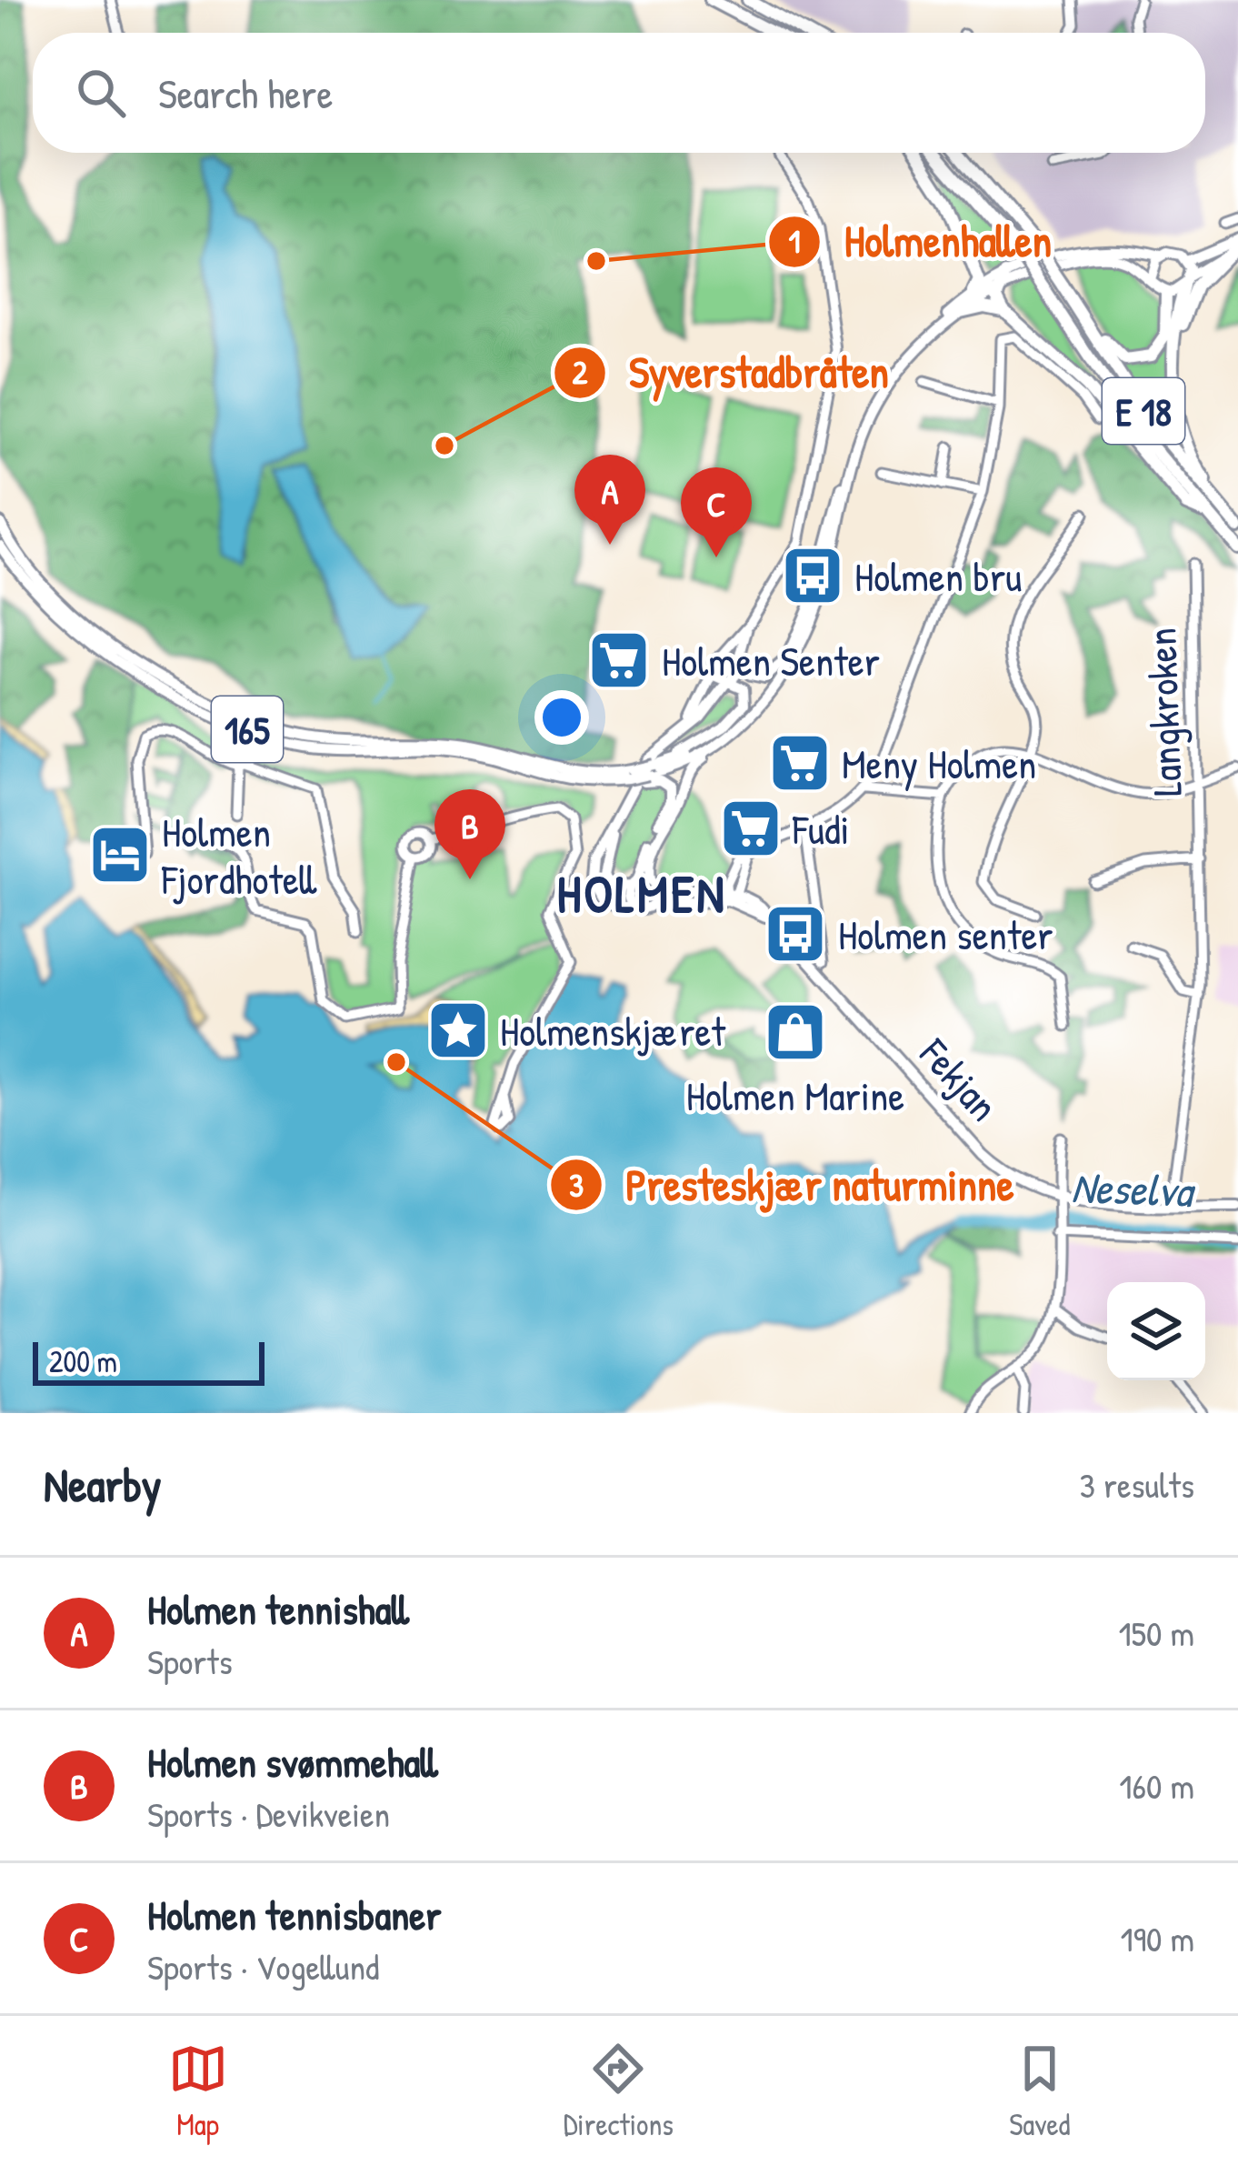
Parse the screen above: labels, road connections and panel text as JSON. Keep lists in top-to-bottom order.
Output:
{
  "streets": {
    "highway": ["E 18"],
    "main road": ["165", "Fekjan"],
    "street": ["Langkroken"]
  },
  "crossings": [
    ["E 18", "165"],
    ["Langkroken", "Fekjan"]
  ],
  "districts": ["HOLMEN"],
  "water": ["Neselva"],
  "places": {
    "other": ["Holmenhallen", "Syverstadbråten", "Presteskjær naturminne"],
    "bus stop": ["Holmen bru", "Holmen senter"],
    "supermarket": ["Holmen Senter", "Meny Holmen", "Fudi"],
    "hotel": ["Holmen Fjordhotell"],
    "place": ["Holmenskjæret"],
    "shop": ["Holmen Marine"]
  },
  "scale_bar": "200 m",
  "page": {
    "search": "Search here",
    "pins": ["A", "C", "B"],
    "scale": "200 m",
    "heading": ["Nearby", "3 results"],
    "list": [
      {
        "mark": "A",
        "name": "Holmen tennishall",
        "note": "Sports",
        "value": "150 m"
      },
      {
        "mark": "B",
        "name": "Holmen svømmehall",
        "note": "Sports · Devikveien",
        "value": "160 m"
      },
      {
        "mark": "C",
        "name": "Holmen tennisbaner",
        "note": "Sports · Vogellund",
        "value": "190 m"
      }
    ],
    "nav": ["Map", "Directions", "Saved"]
  }
}
